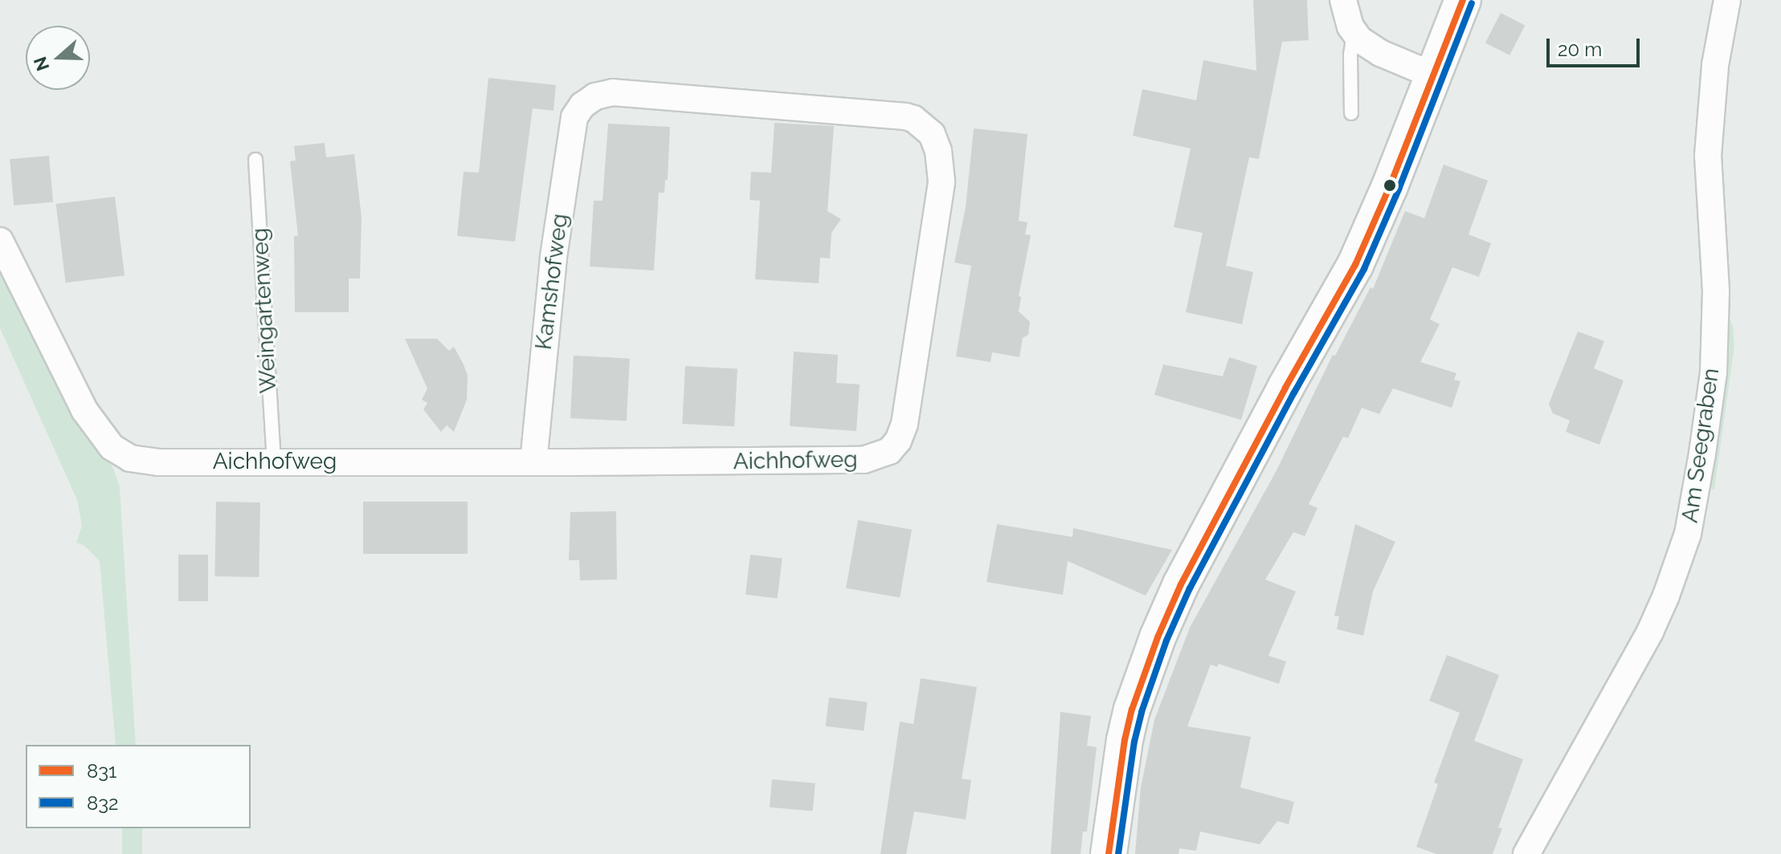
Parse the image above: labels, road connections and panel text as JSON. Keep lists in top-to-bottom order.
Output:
{
  "streets": {
    "street": ["Kamshofweg", "Am Seegraben", "Aichhofweg"],
    "lane": ["Weingartenweg"]
  },
  "crossings": [
    ["Kamshofweg", "Aichhofweg"],
    ["Weingartenweg", "Aichhofweg"]
  ],
  "lines": ["transit line 831", "transit line 832"],
  "legend": ["831", "832"],
  "scale_bar": "20 m",
  "north": "left"
}
